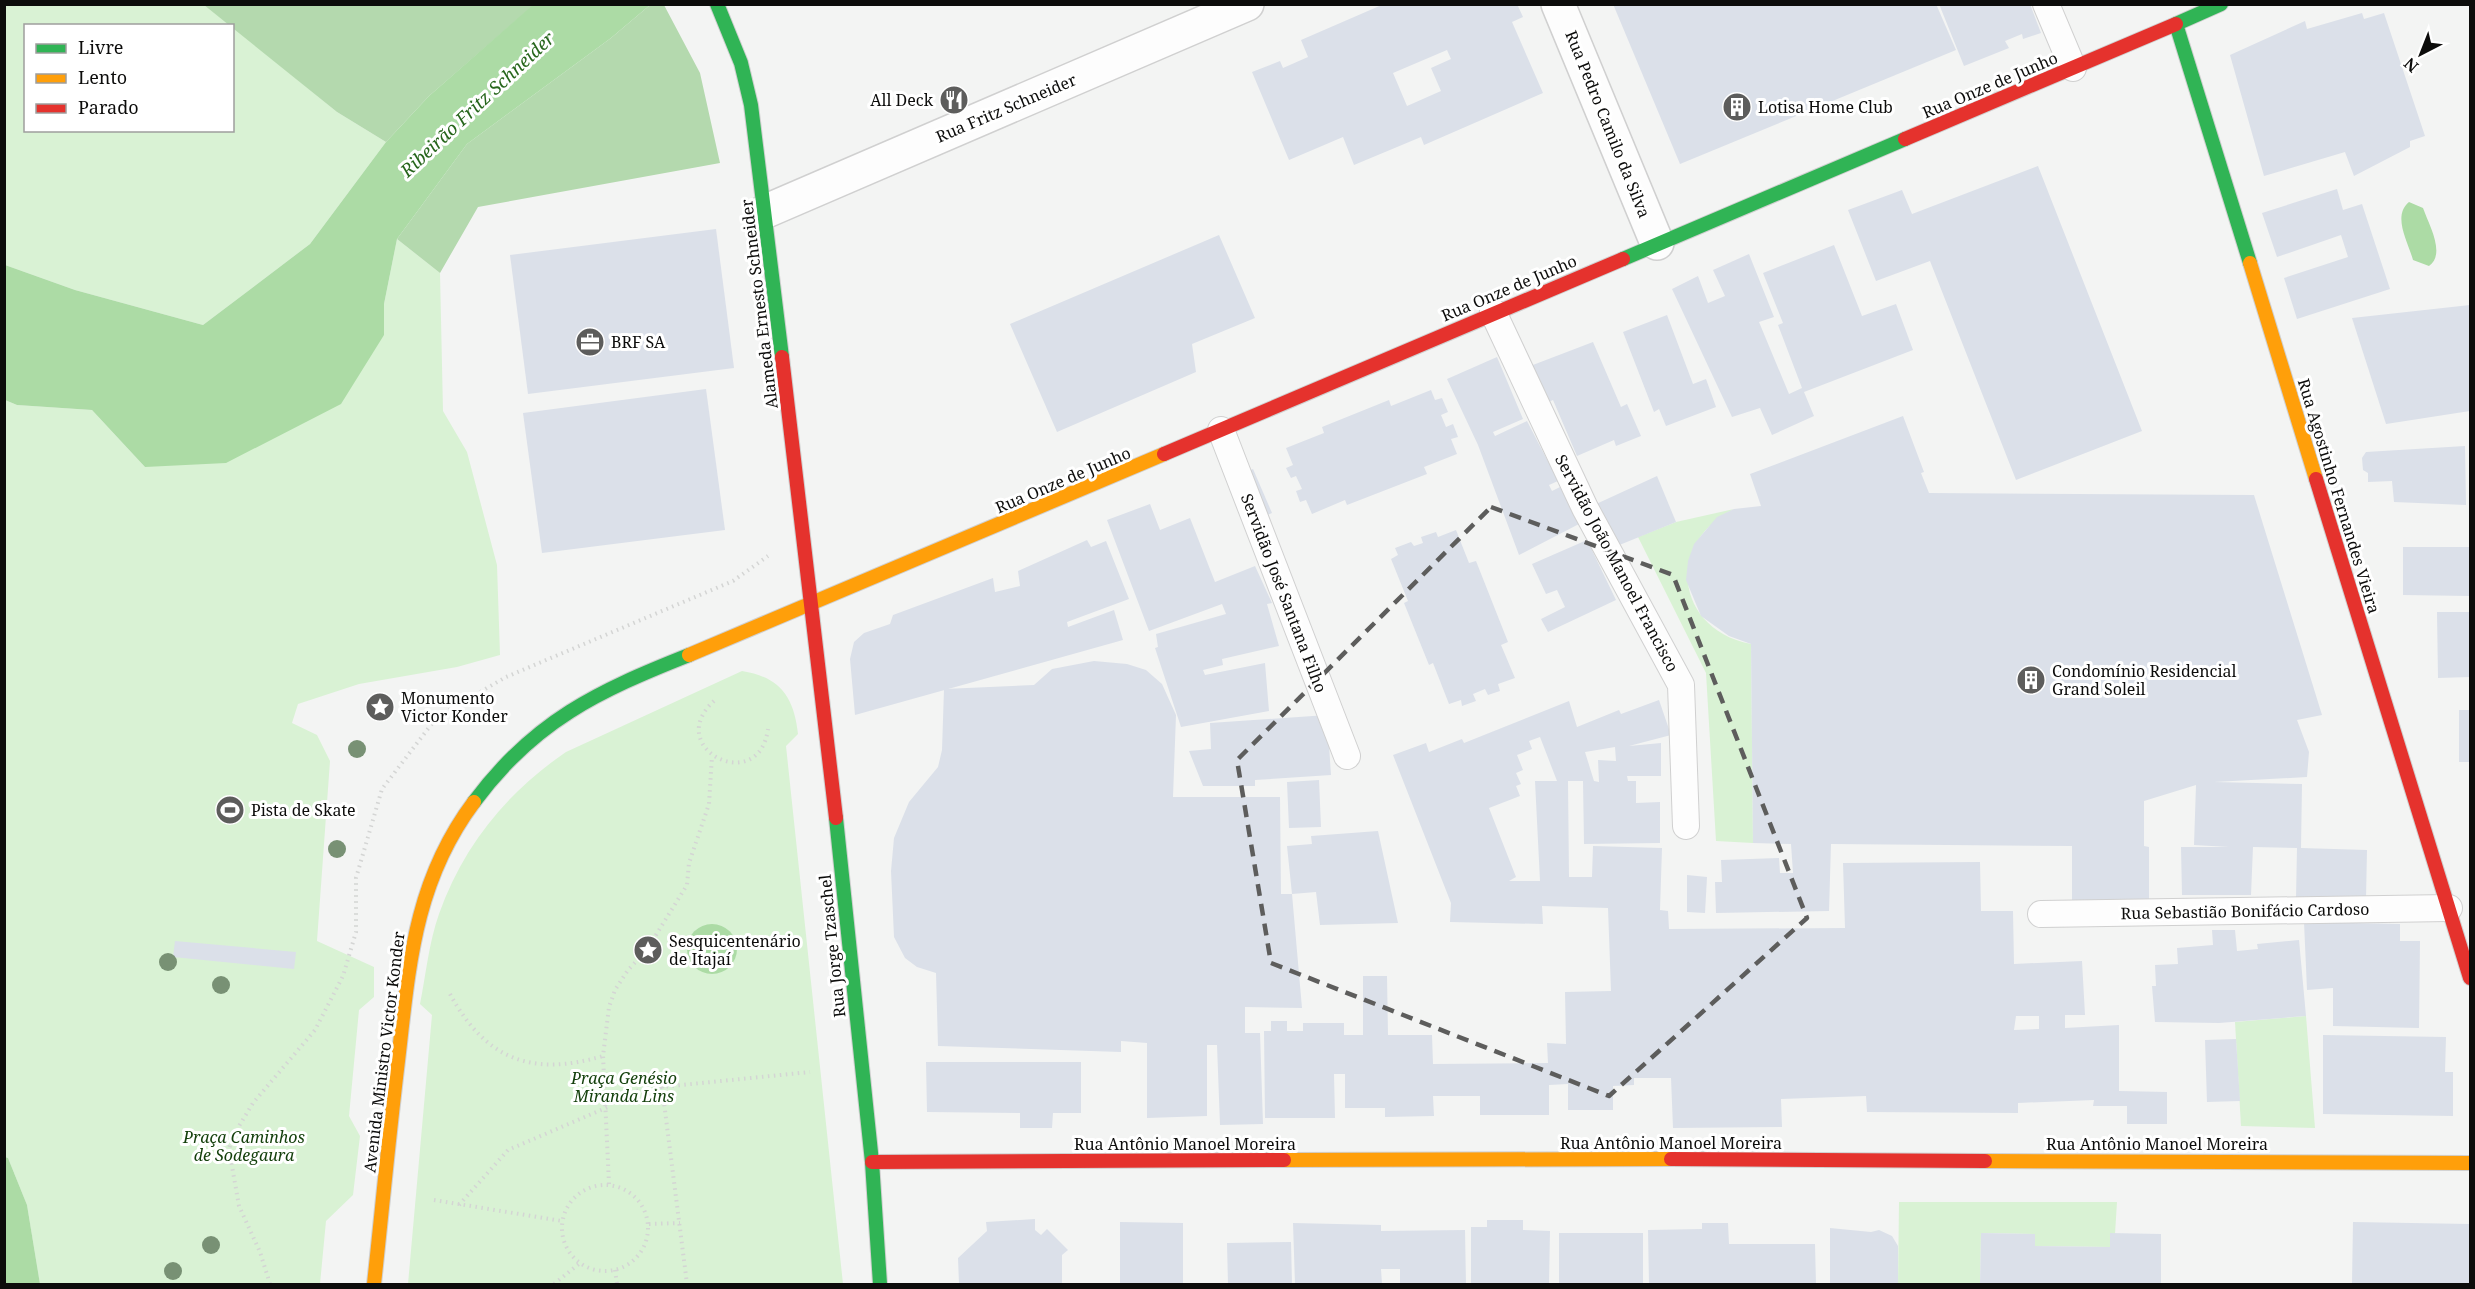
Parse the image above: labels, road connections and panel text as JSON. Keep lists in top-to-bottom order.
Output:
{
  "streets": {
    "main road": [
      "Rua Onze de Junho",
      "Alameda Ernesto Schneider",
      "Rua Agostinho Fernandes Vieira",
      "Rua Jorge Tzaschel",
      "Avenida Ministro Victor Konder",
      "Rua Antônio Manoel Moreira"
    ],
    "street": ["Rua Fritz Schneider", "Rua Pedro Camilo da Silva"],
    "lane": ["Servidão João Manoel Francisco", "Servidão José Santana Filho", "Rua Sebastião Bonifácio Cardoso"]
  },
  "crossings": [
    ["Rua Onze de Junho", "Rua Pedro Camilo da Silva"],
    ["Rua Onze de Junho", "Alameda Ernesto Schneider"],
    ["Rua Onze de Junho", "Rua Agostinho Fernandes Vieira"],
    ["Rua Onze de Junho", "Servidão João Manoel Francisco"],
    ["Rua Onze de Junho", "Servidão José Santana Filho"],
    ["Rua Onze de Junho", "Rua Jorge Tzaschel"],
    ["Rua Onze de Junho", "Avenida Ministro Victor Konder"],
    ["Rua Fritz Schneider", "Alameda Ernesto Schneider"],
    ["Alameda Ernesto Schneider", "Rua Jorge Tzaschel"],
    ["Alameda Ernesto Schneider", "Avenida Ministro Victor Konder"],
    ["Rua Agostinho Fernandes Vieira", "Rua Sebastião Bonifácio Cardoso"],
    ["Rua Jorge Tzaschel", "Avenida Ministro Victor Konder"],
    ["Rua Jorge Tzaschel", "Rua Antônio Manoel Moreira"]
  ],
  "water": ["Ribeirão Fritz Schneider"],
  "parks": ["Praça Genésio Miranda Lins", "Praça Caminhos de Sodegaura"],
  "places": {
    "restaurant": ["All Deck"],
    "building": ["Lotisa Home Club", "Condomínio Residencial Grand Soleil"],
    "office": ["BRF SA"],
    "place": ["Monumento Victor Konder", "Sesquicentenário de Itajaí"],
    "sports": ["Pista de Skate"]
  },
  "legend": ["Livre", "Lento", "Parado"],
  "north": "bottom left"
}
